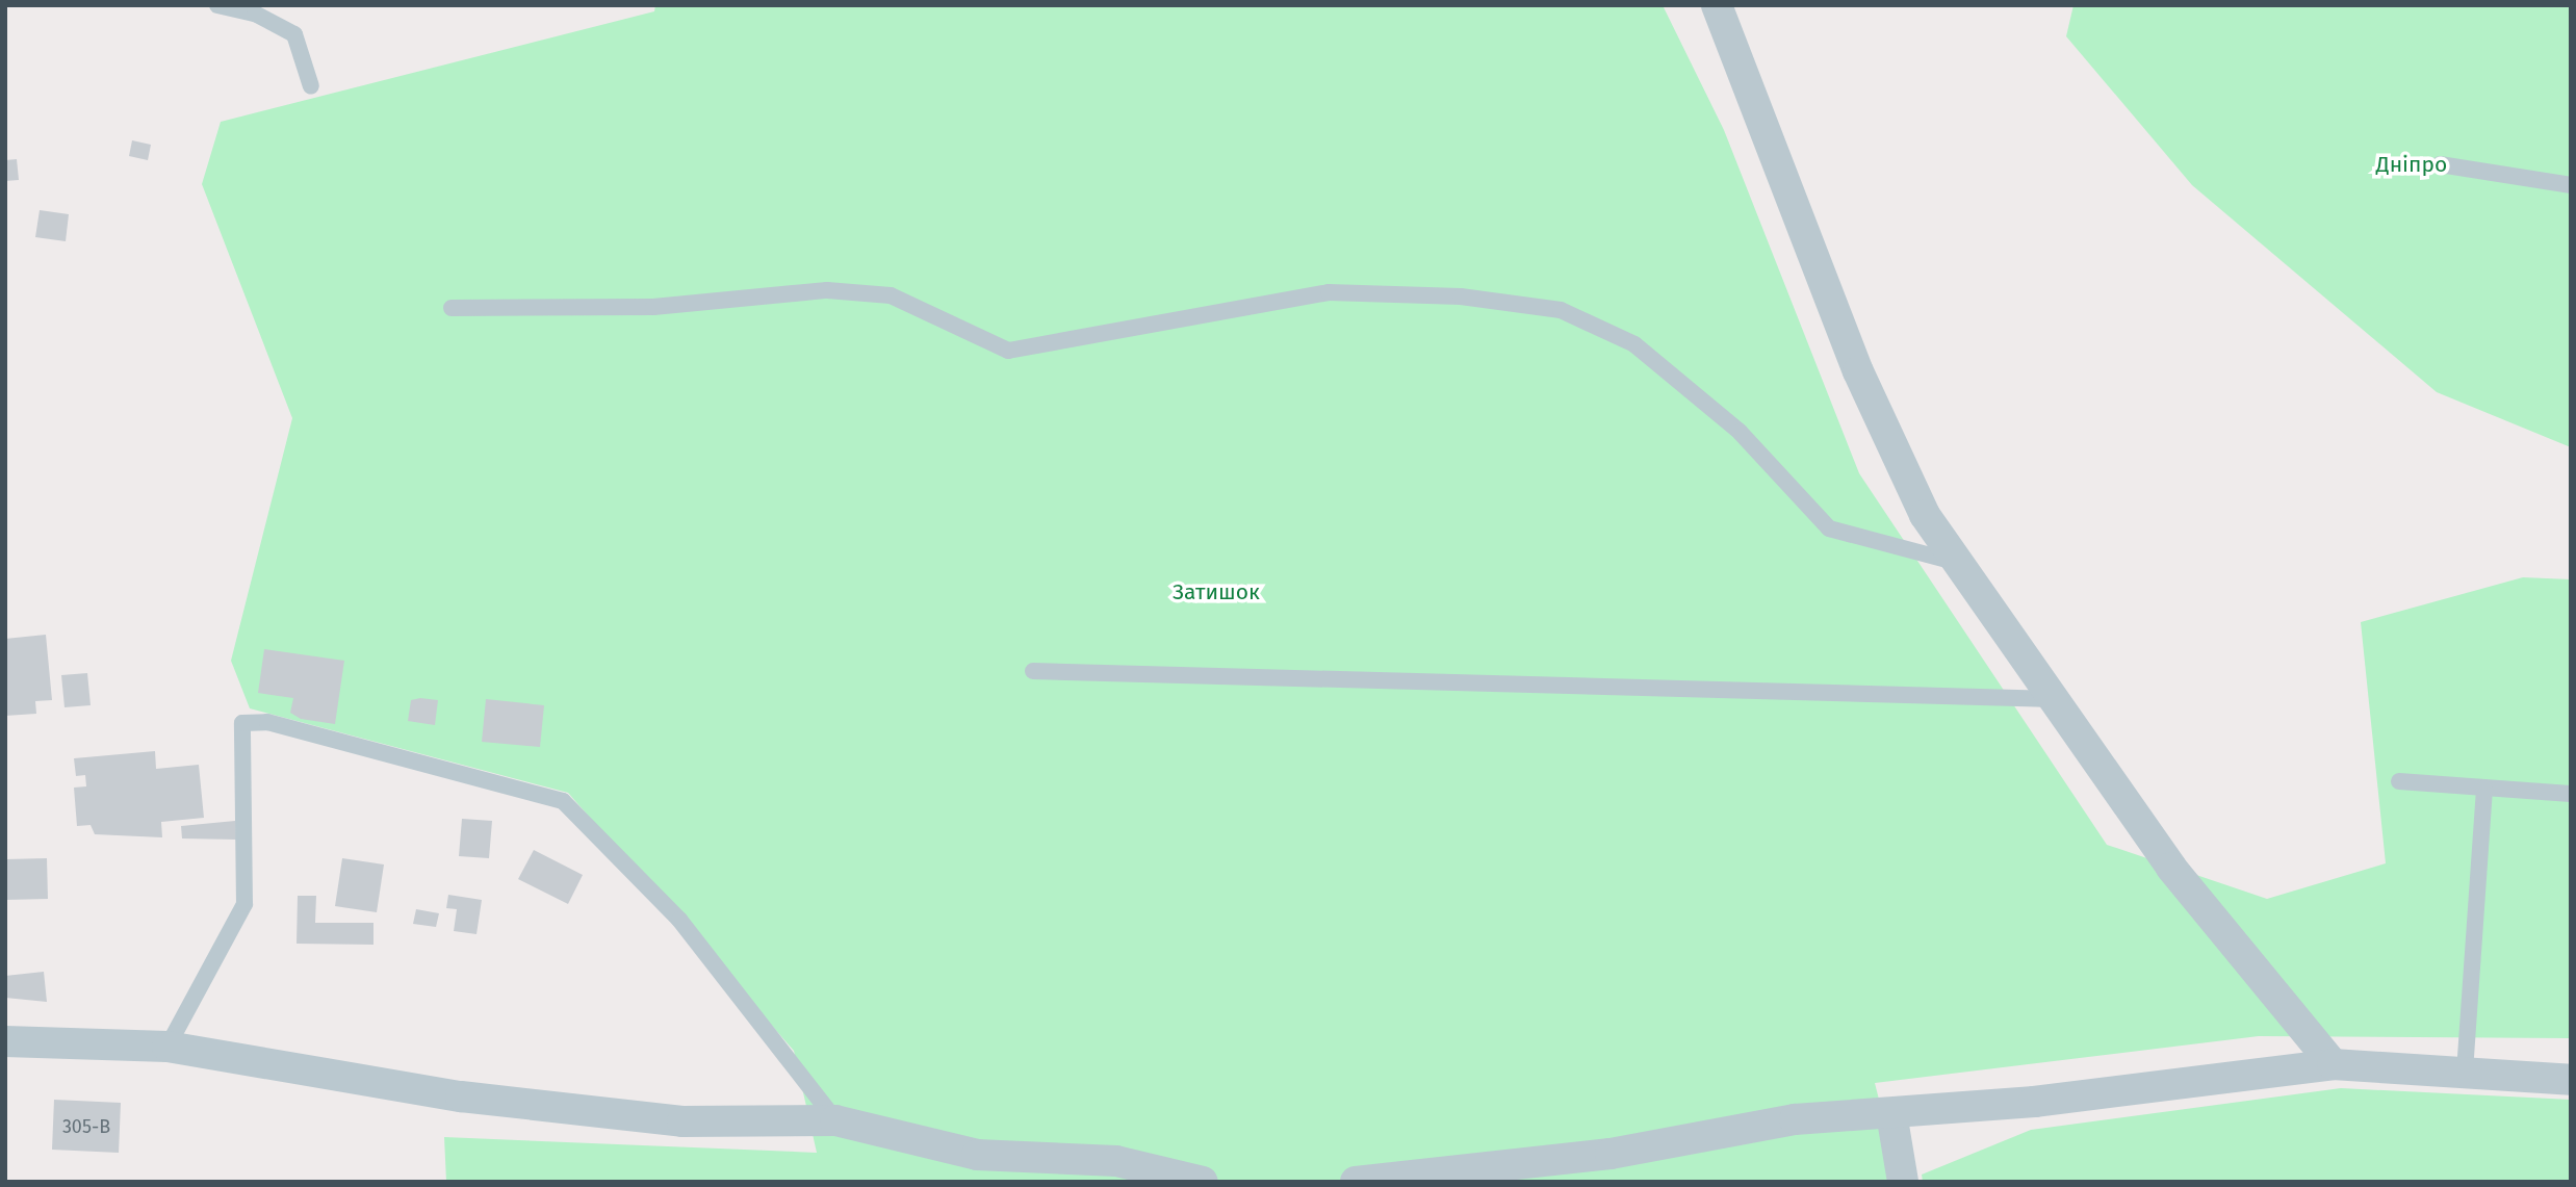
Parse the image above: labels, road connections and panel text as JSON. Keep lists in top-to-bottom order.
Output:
{
  "parks": ["Дніпро", "Затишок"],
  "house_numbers": ["305-В"]
}
